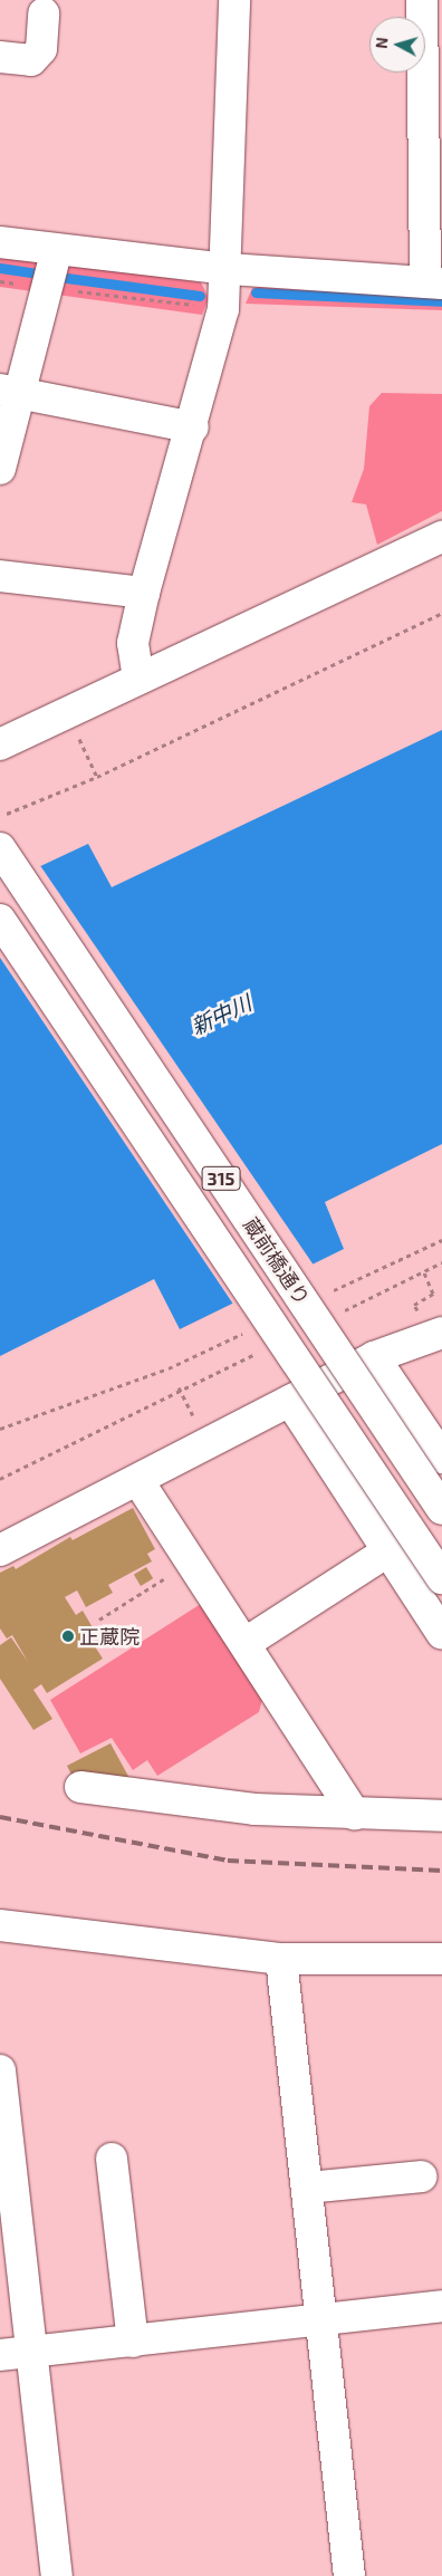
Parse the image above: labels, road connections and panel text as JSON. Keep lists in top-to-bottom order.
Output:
{
  "streets": {
    "street": ["315", "蔵前橋通り"]
  },
  "water": ["新中川"],
  "places": ["正蔵院"],
  "north": "left"
}
